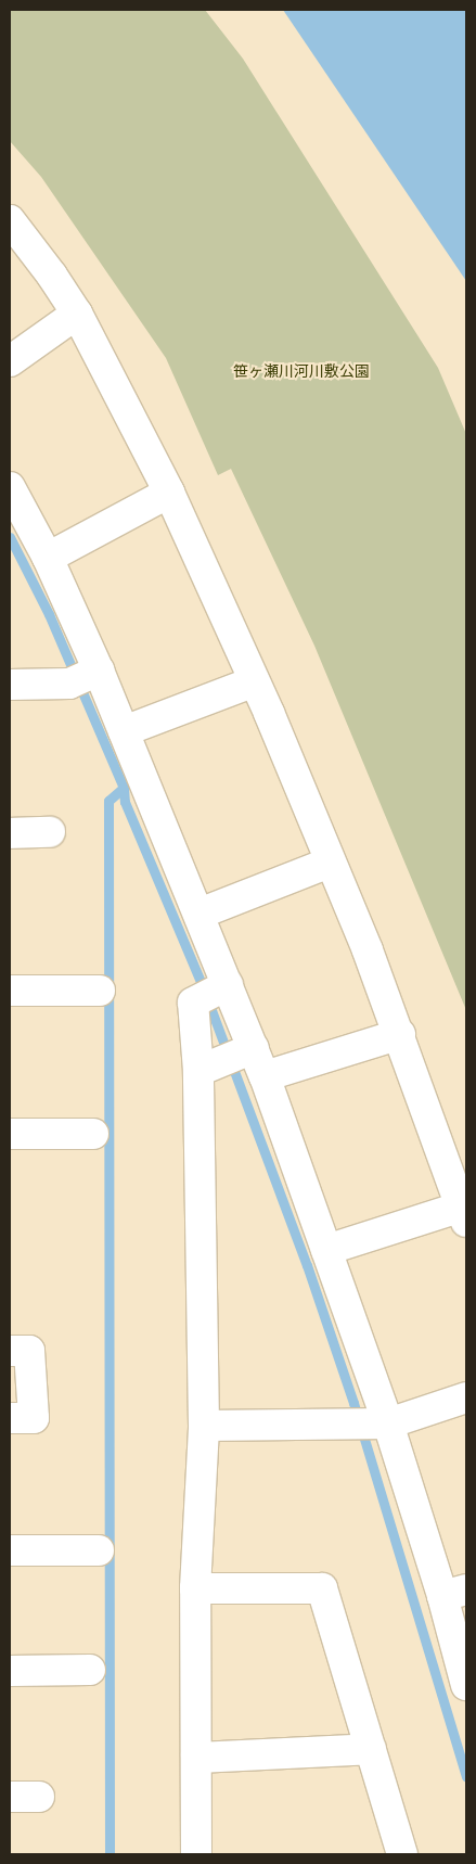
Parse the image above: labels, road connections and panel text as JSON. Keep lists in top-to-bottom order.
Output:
{
  "parks": ["笹ヶ瀬川河川敷公園"]
}
